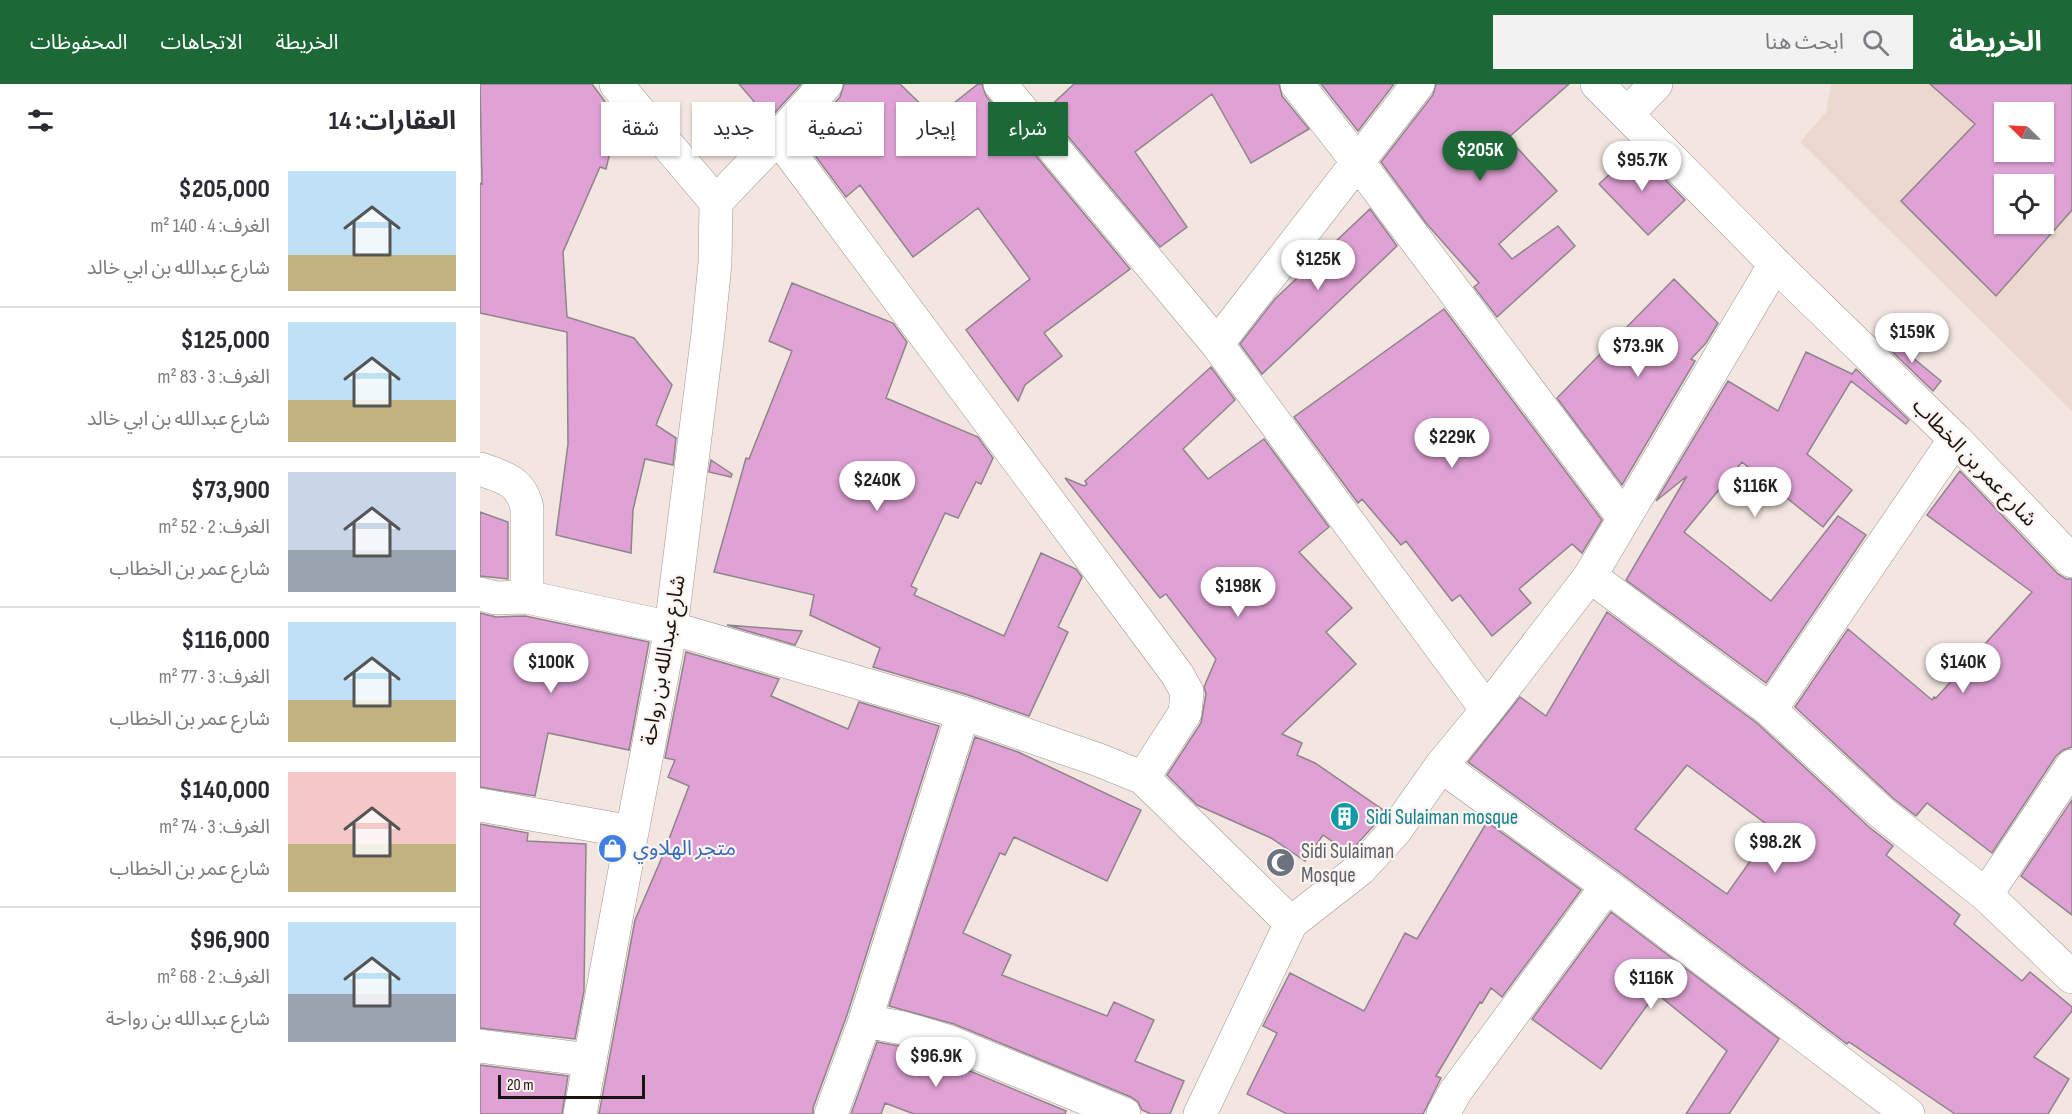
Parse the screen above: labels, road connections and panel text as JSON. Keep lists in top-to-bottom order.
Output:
{
  "streets": {
    "street": ["شارع عمر بن الخطاب", "شارع عبدالله بن رواحة"]
  },
  "places": {
    "building": ["Sidi Sulaiman mosque"],
    "shop": ["متجر الهلاوي"],
    "mosque": ["Sidi Sulaiman Mosque"]
  },
  "scale_bar": "20 m",
  "north": "top left",
  "page": {
    "header": "الخريطة",
    "search": "ابحث هنا",
    "nav": ["الخريطة", "الاتجاهات", "المحفوظات"],
    "heading": "العقارات: 14",
    "chip": [
      "شراء",
      "إيجار",
      "تصفية",
      "جديد",
      "شقة"
    ],
    "price": [
      "$205K",
      "$95.7K",
      "$125K",
      "$159K",
      "$73.9K",
      "$229K",
      "$240K",
      "$116K",
      "$198K",
      "$100K",
      "$140K",
      "$98.2K",
      "$116K",
      "$96.9K"
    ],
    "list": [
      {
        "name": "$205,000",
        "note": "الغرف: 4 · 140 m² · شارع عبدالله بن ابي خالد"
      },
      {
        "name": "$125,000",
        "note": "الغرف: 3 · 83 m² · شارع عبدالله بن ابي خالد"
      },
      {
        "name": "$73,900",
        "note": "الغرف: 2 · 52 m² · شارع عمر بن الخطاب"
      },
      {
        "name": "$116,000",
        "note": "الغرف: 3 · 77 m² · شارع عمر بن الخطاب"
      },
      {
        "name": "$140,000",
        "note": "الغرف: 3 · 74 m² · شارع عمر بن الخطاب"
      },
      {
        "name": "$96,900",
        "note": "الغرف: 2 · 68 m² · شارع عبدالله بن رواحة"
      }
    ],
    "scale": "20 m"
  }
}
